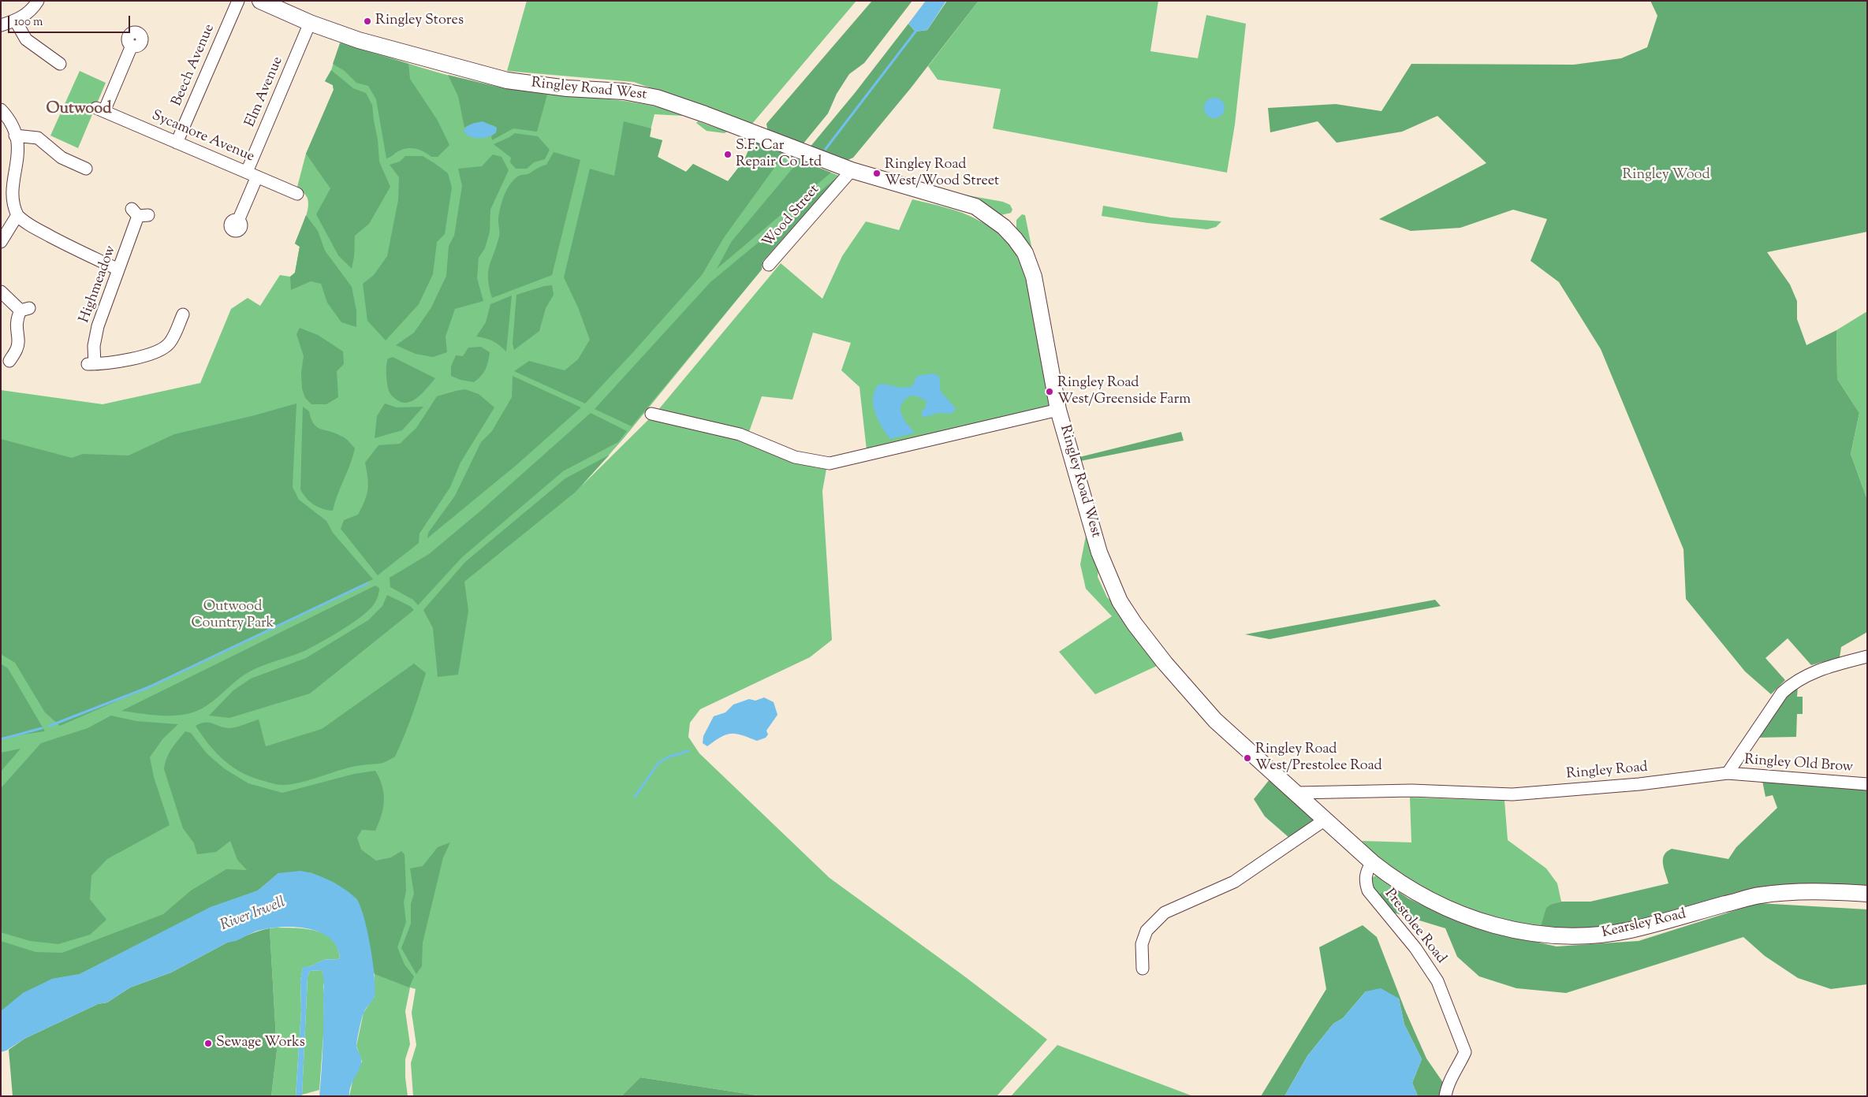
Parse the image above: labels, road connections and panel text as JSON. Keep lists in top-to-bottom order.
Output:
{
  "streets": {
    "main road": ["Ringley Road West", "Kearsley Road"],
    "street": [
      "Beech Avenue",
      "Elm Avenue",
      "Sycamore Avenue",
      "Wood Street",
      "Highmeadow",
      "Ringley Old Brow",
      "Ringley Road",
      "Prestolee Road"
    ]
  },
  "crossings": [
    ["Beech Avenue", "Sycamore Avenue"],
    ["Ringley Road West", "Elm Avenue"],
    ["Ringley Road West", "Wood Street"],
    ["Ringley Road West", "Ringley Road"],
    ["Ringley Road West", "Kearsley Road"],
    ["Elm Avenue", "Sycamore Avenue"],
    ["Ringley Old Brow", "Ringley Road"],
    ["Ringley Road", "Kearsley Road"],
    ["Kearsley Road", "Prestolee Road"]
  ],
  "districts": ["Outwood"],
  "water": ["River Irwell"],
  "parks": ["Ringley Wood", "Outwood Country Park"],
  "places": [
    "Ringley Stores",
    "S.F. Car Repair Co Ltd",
    "Ringley Road West/Wood Street",
    "Ringley Road West/Greenside Farm",
    "Ringley Road West/Prestolee Road",
    "Sewage Works"
  ],
  "scale_bar": "100 m"
}
